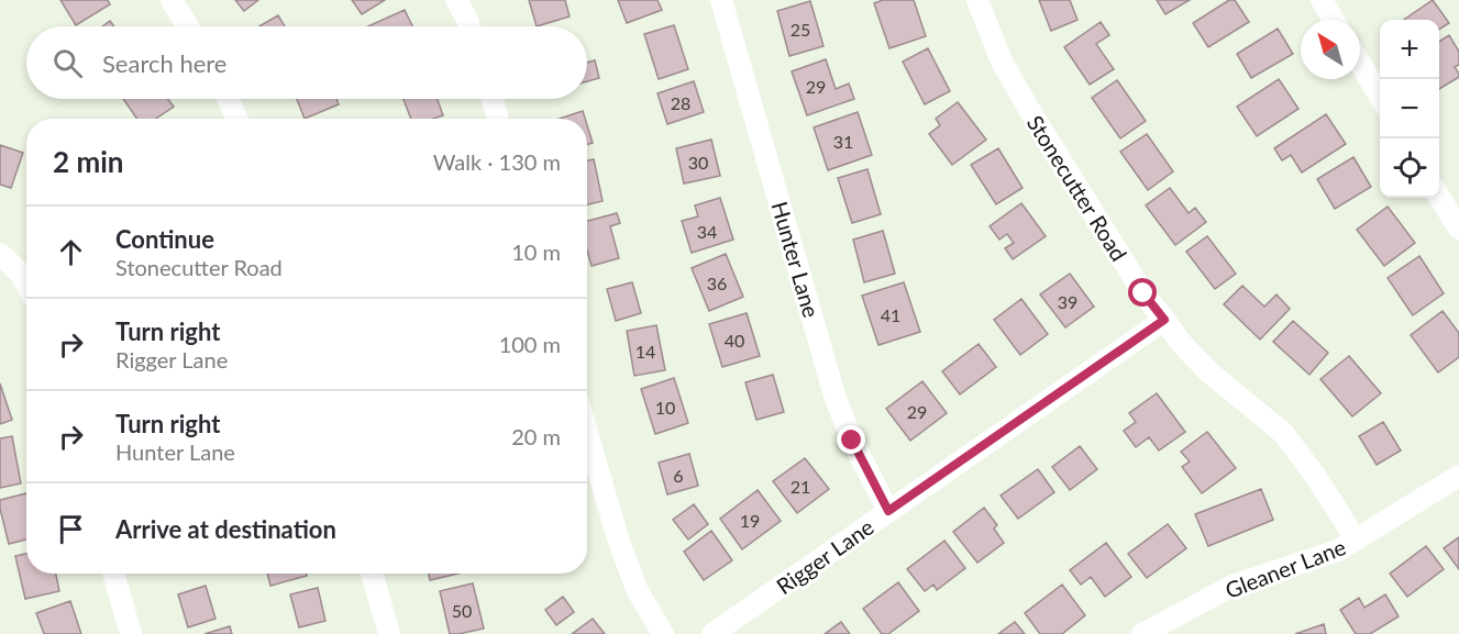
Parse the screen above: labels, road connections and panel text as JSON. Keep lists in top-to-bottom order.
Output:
{
  "streets": {
    "street": [
      "Stonecutter Road",
      "Hunter Lane",
      "Rigger Lane",
      "Gleaner Lane"
    ]
  },
  "crossings": [
    ["Stonecutter Road", "Rigger Lane"],
    ["Stonecutter Road", "Gleaner Lane"],
    ["Hunter Lane", "Rigger Lane"]
  ],
  "house_numbers": [
    "25",
    "29",
    "28",
    "31",
    "30",
    "34",
    "36",
    "39",
    "41",
    "40",
    "14",
    "10",
    "29",
    "6",
    "21",
    "19",
    "50"
  ],
  "north": "top left",
  "page": {
    "map_buttons": ["+", "−"],
    "search": "Search here",
    "heading": ["2 min", "Walk · 130 m"],
    "list": [
      ["Continue", "Stonecutter Road", "10 m"],
      ["Turn right", "Rigger Lane", "100 m"],
      ["Turn right", "Hunter Lane", "20 m"],
      "Arrive at destination"
    ]
  }
}
